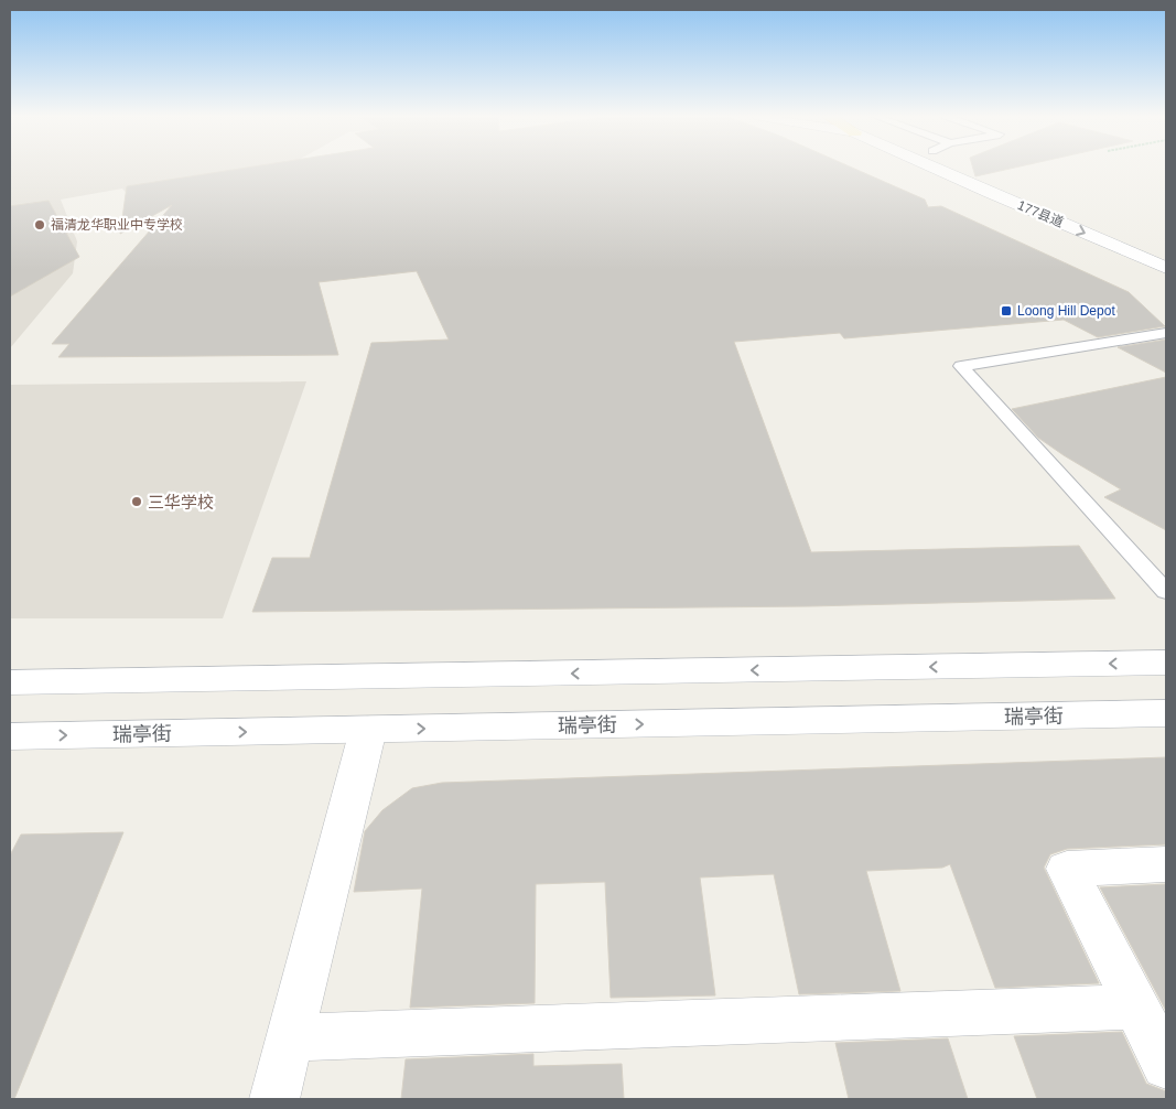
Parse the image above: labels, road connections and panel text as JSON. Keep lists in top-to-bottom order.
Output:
{
  "streets": {
    "main road": ["177县道", "瑞亭街"]
  },
  "one_way": ["177县道"],
  "places": {
    "other": ["福清龙华职业中专学校", "三华学校"],
    "transit": ["Loong Hill Depot"]
  }
}
